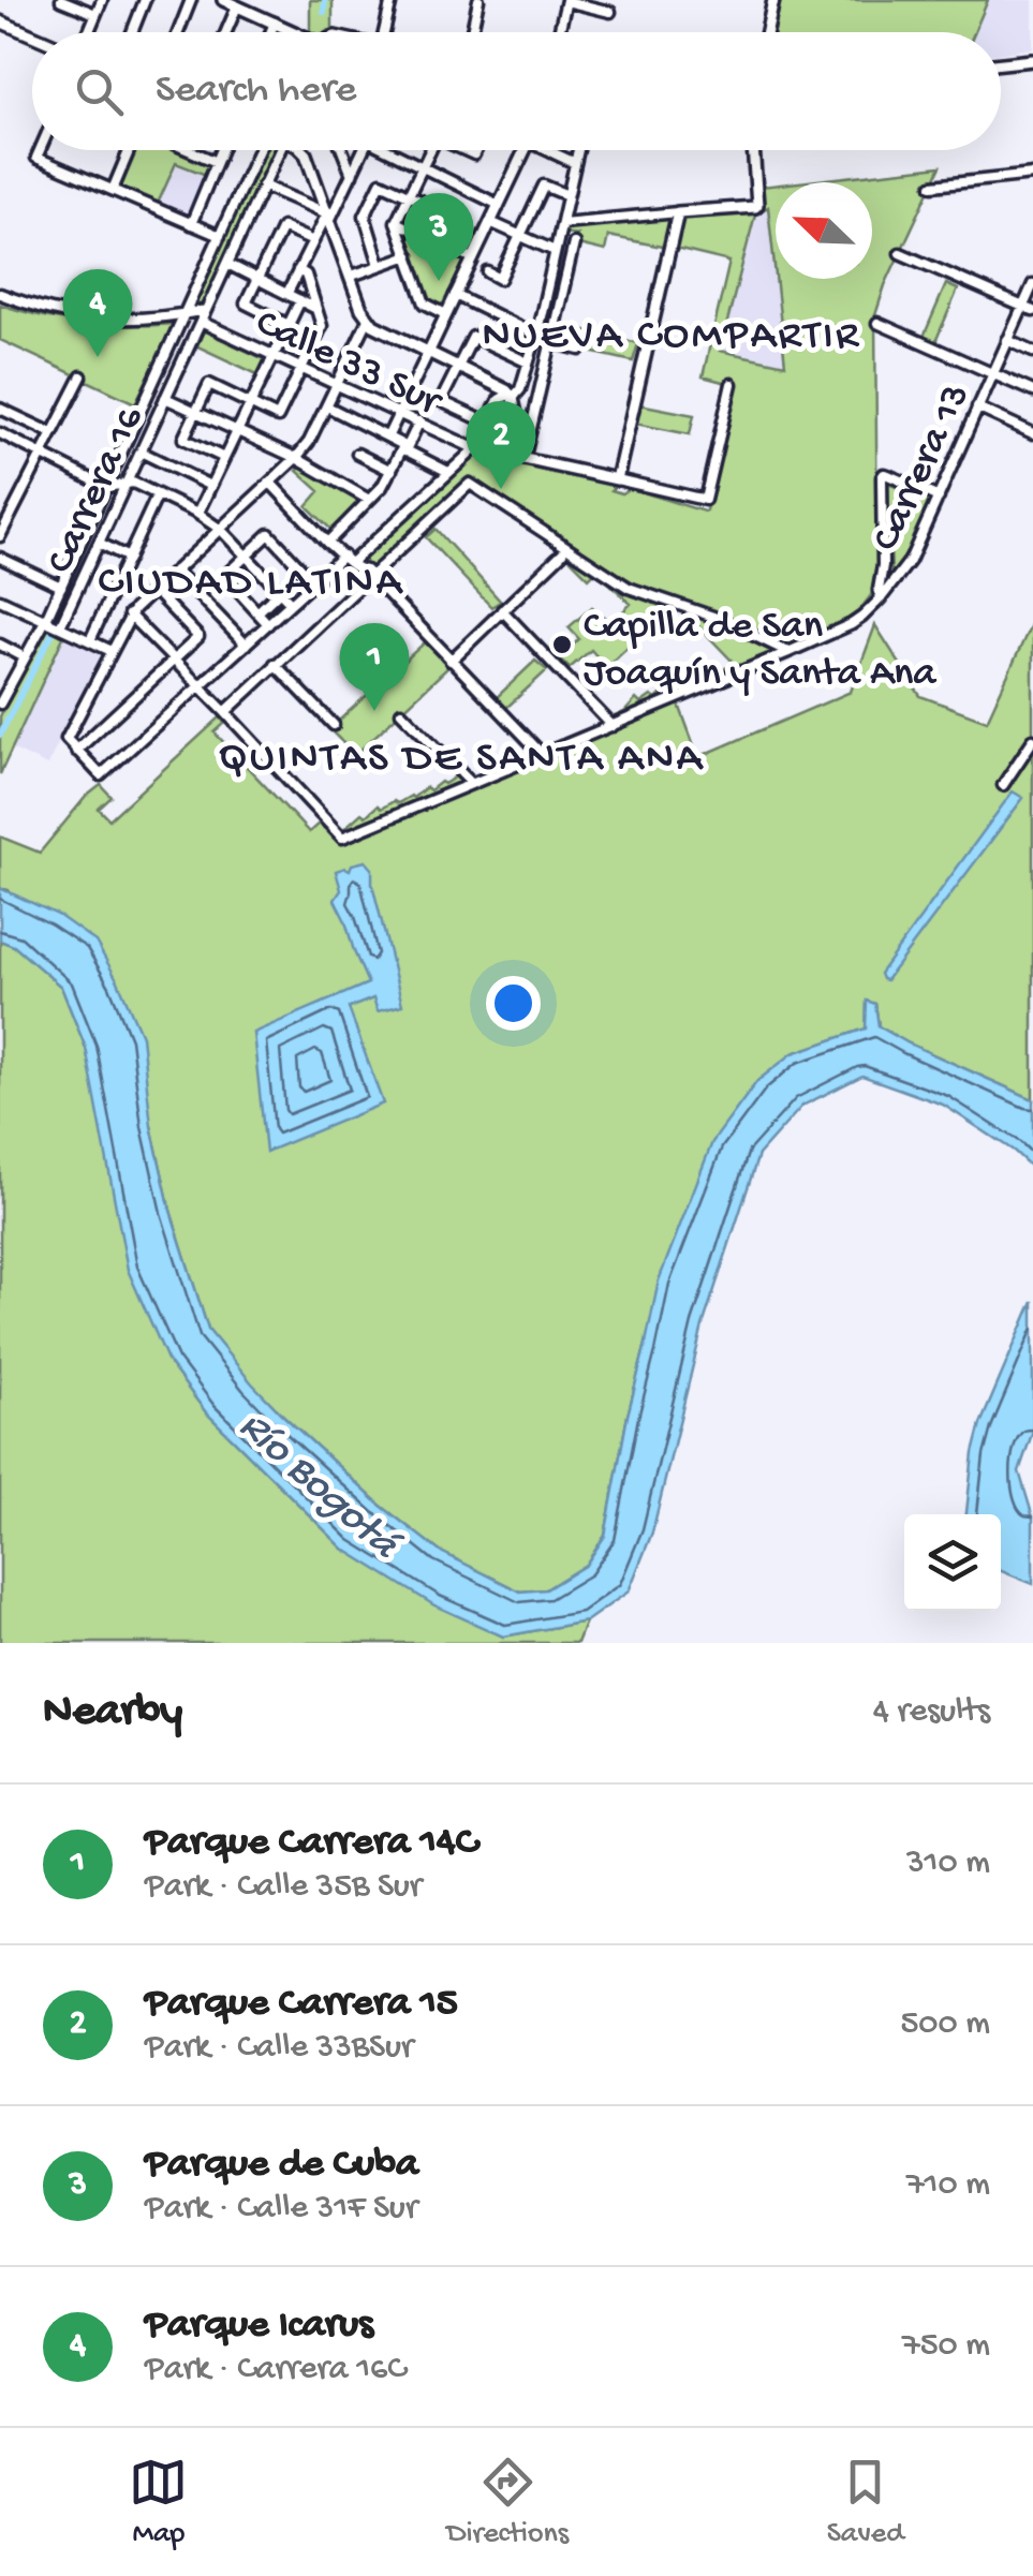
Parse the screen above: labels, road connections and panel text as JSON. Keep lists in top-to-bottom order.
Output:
{
  "streets": {
    "street": ["Calle 33 Sur", "Carrera 13", "Carrera 16"]
  },
  "crossings": [
    ["Calle 33 Sur", "Carrera 16"]
  ],
  "districts": ["NUEVA COMPARTIR", "CIUDAD LATINA", "QUINTAS DE SANTA ANA"],
  "water": ["Río Bogotá"],
  "places": ["Capilla de San Joaquín y Santa Ana"],
  "north": "top left",
  "page": {
    "search": "Search here",
    "pins": [
      "3",
      "4",
      "2",
      "1"
    ],
    "heading": ["Nearby", "4 results"],
    "list": [
      {
        "mark": "1",
        "name": "Parque Carrera 14C",
        "note": "Park · Calle 35B Sur",
        "value": "310 m"
      },
      {
        "mark": "2",
        "name": "Parque Carrera 15",
        "note": "Park · Calle 33BSur",
        "value": "500 m"
      },
      {
        "mark": "3",
        "name": "Parque de Cuba",
        "note": "Park · Calle 31F Sur",
        "value": "710 m"
      },
      {
        "mark": "4",
        "name": "Parque Icarus",
        "note": "Park · Carrera 16C",
        "value": "750 m"
      }
    ],
    "nav": ["Map", "Directions", "Saved"]
  }
}
